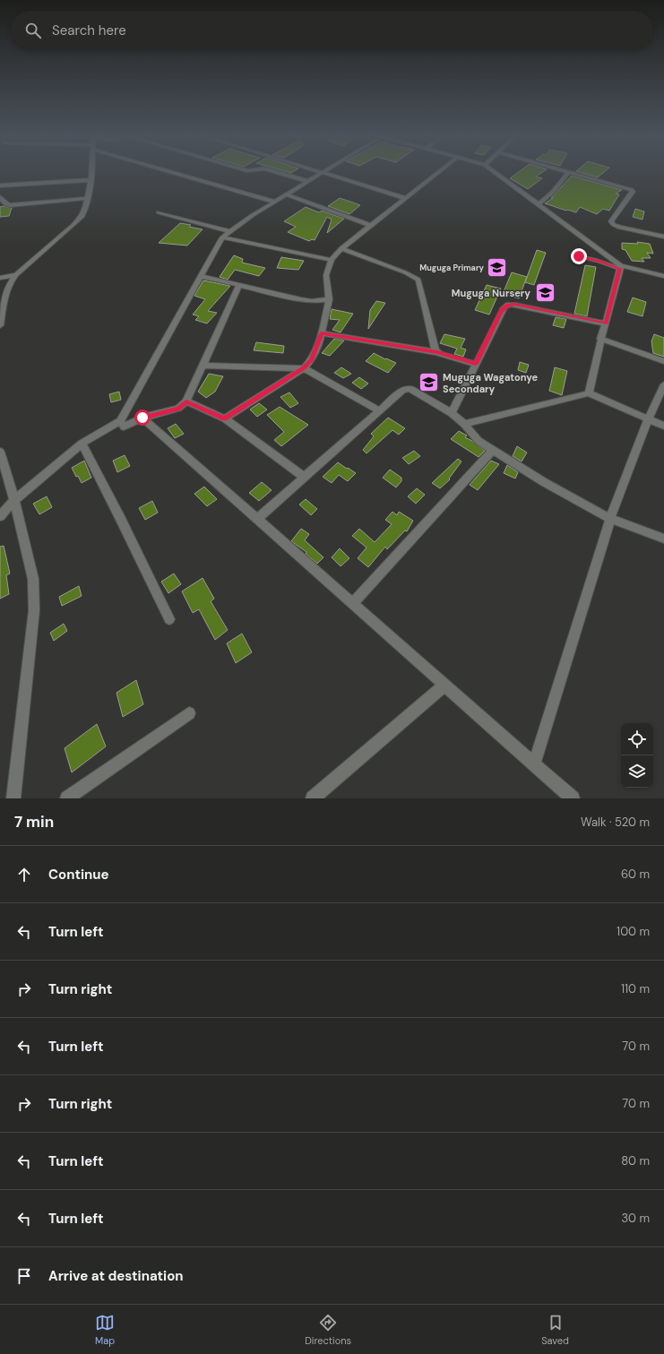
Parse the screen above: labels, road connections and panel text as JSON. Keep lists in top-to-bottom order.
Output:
{
  "places": {
    "school or university": ["Muguga Primary", "Muguga Nursery", "Muguga Wagatonye Secondary"]
  },
  "page": {
    "search": "Search here",
    "heading": ["7 min", "Walk · 520 m"],
    "list": [
      ["Continue", "60 m"],
      ["Turn left", "100 m"],
      ["Turn right", "110 m"],
      ["Turn left", "70 m"],
      ["Turn right", "70 m"],
      ["Turn left", "80 m"],
      ["Turn left", "30 m"],
      "Arrive at destination"
    ],
    "nav": ["Map", "Directions", "Saved"]
  }
}
